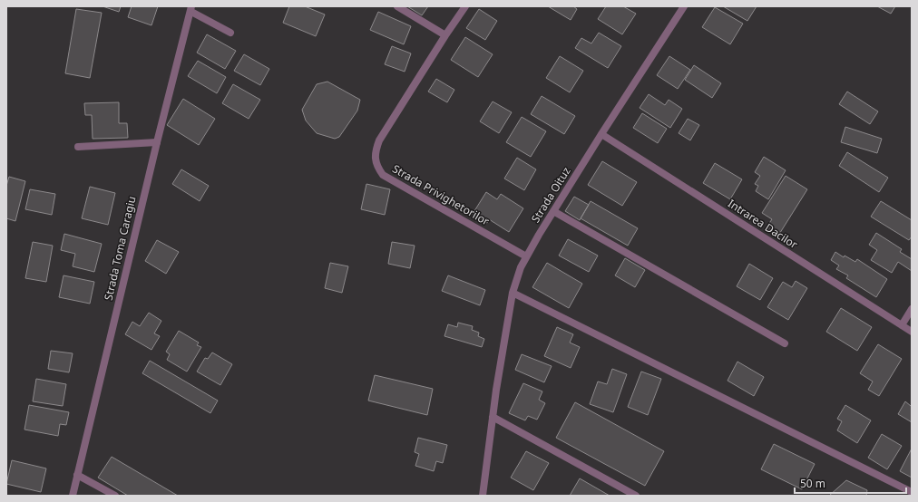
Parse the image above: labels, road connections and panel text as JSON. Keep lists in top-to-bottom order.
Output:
{
  "streets": {
    "street": [
      "Strada Privighetorilor",
      "Strada Oituz",
      "Intrarea Dacilor",
      "Strada Toma Caragiu"
    ]
  },
  "crossings": [
    ["Strada Privighetorilor", "Strada Oituz"],
    ["Strada Oituz", "Intrarea Dacilor"]
  ],
  "scale_bar": "50 m"
}
